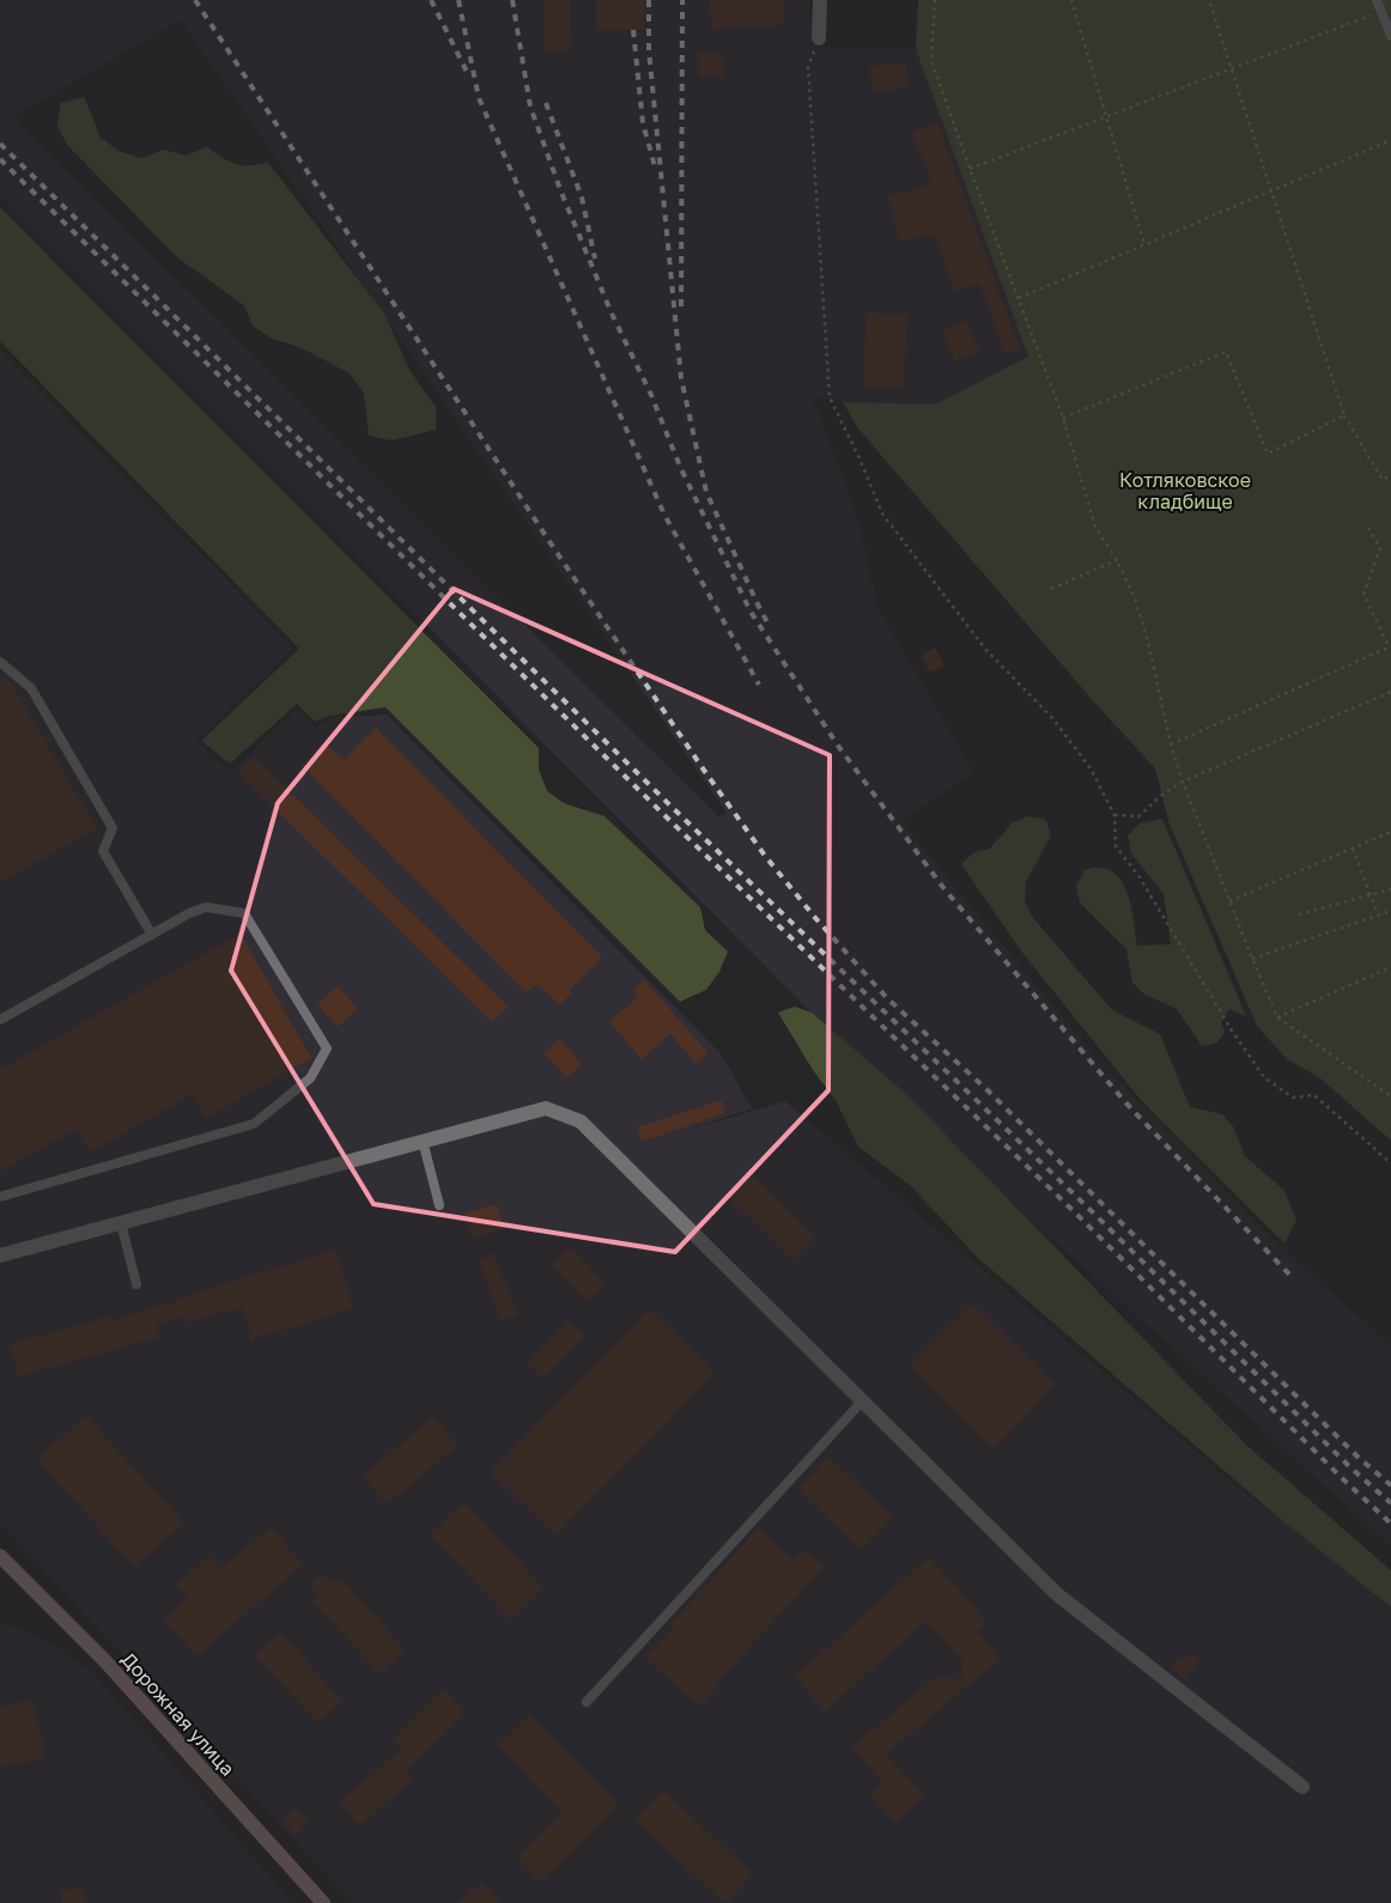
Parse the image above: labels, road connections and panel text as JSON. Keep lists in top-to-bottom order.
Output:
{
  "streets": {
    "main road": ["Дорожная улица"]
  },
  "parks": ["Котляковское кладбище"]
}
